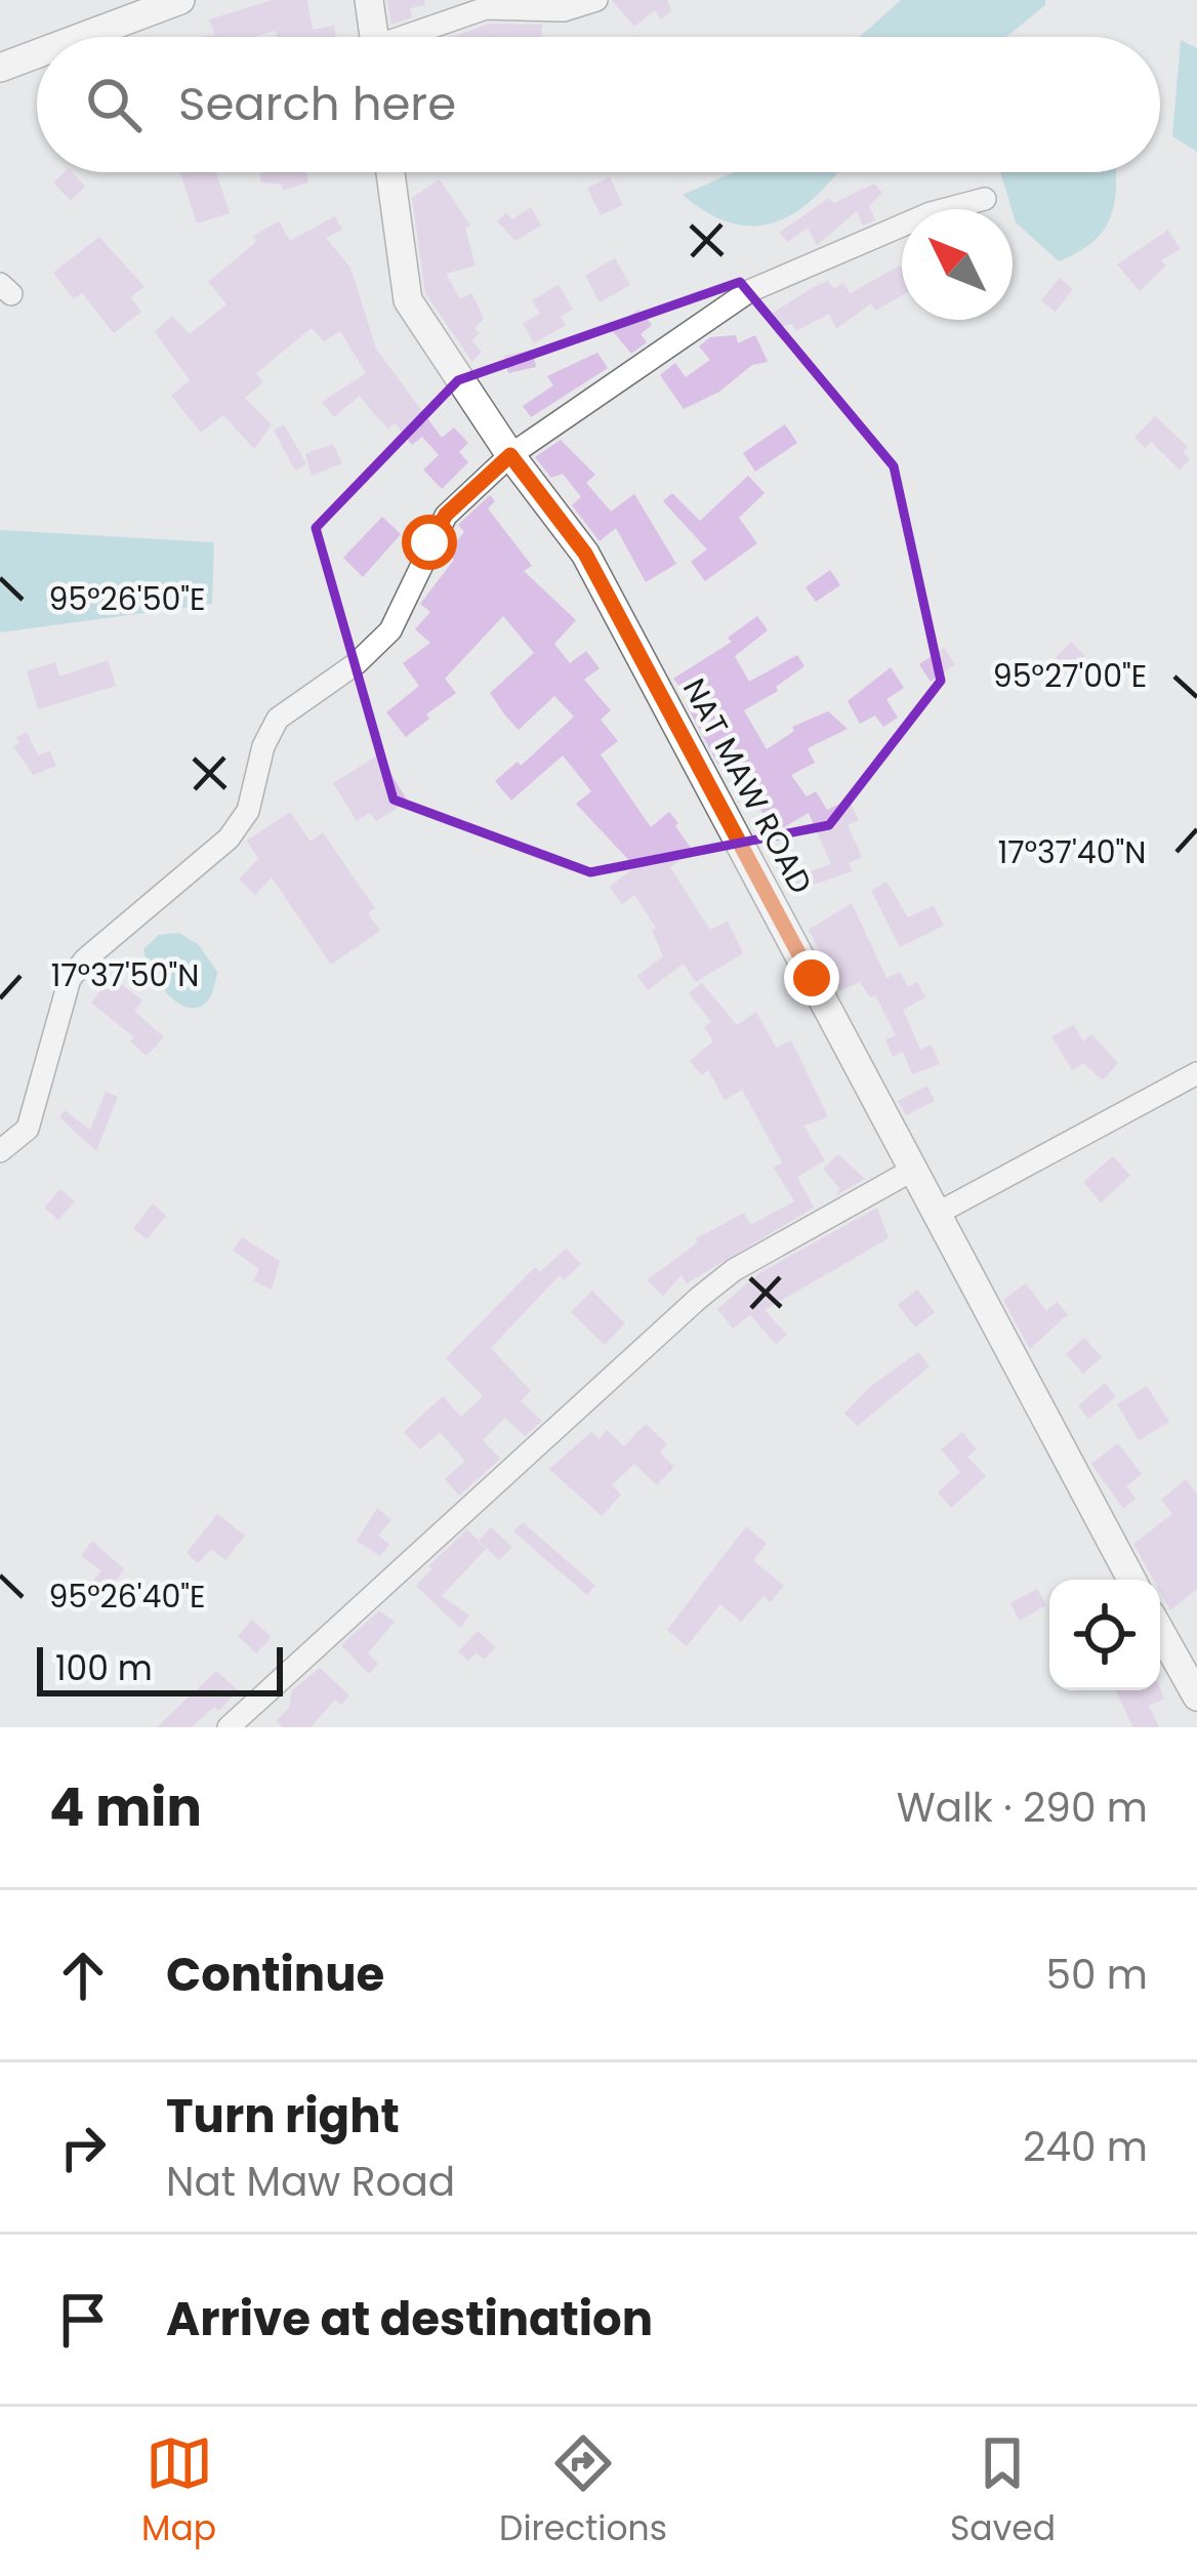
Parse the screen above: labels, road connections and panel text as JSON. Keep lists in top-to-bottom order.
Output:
{
  "streets": {
    "main road": ["NAT MAW ROAD"]
  },
  "scale_bar": "100 m",
  "north": "top left",
  "page": {
    "search": "Search here",
    "scale": "100 m",
    "heading": ["4 min", "Walk · 290 m"],
    "list": [
      ["Continue", "50 m"],
      ["Turn right", "Nat Maw Road", "240 m"],
      "Arrive at destination"
    ],
    "nav": ["Map", "Directions", "Saved"]
  },
  "coordinates": [
    "95°26'50\"E",
    "95°27'00\"E",
    "17°37'40\"N",
    "17°37'50\"N",
    "95°26'40\"E"
  ]
}
